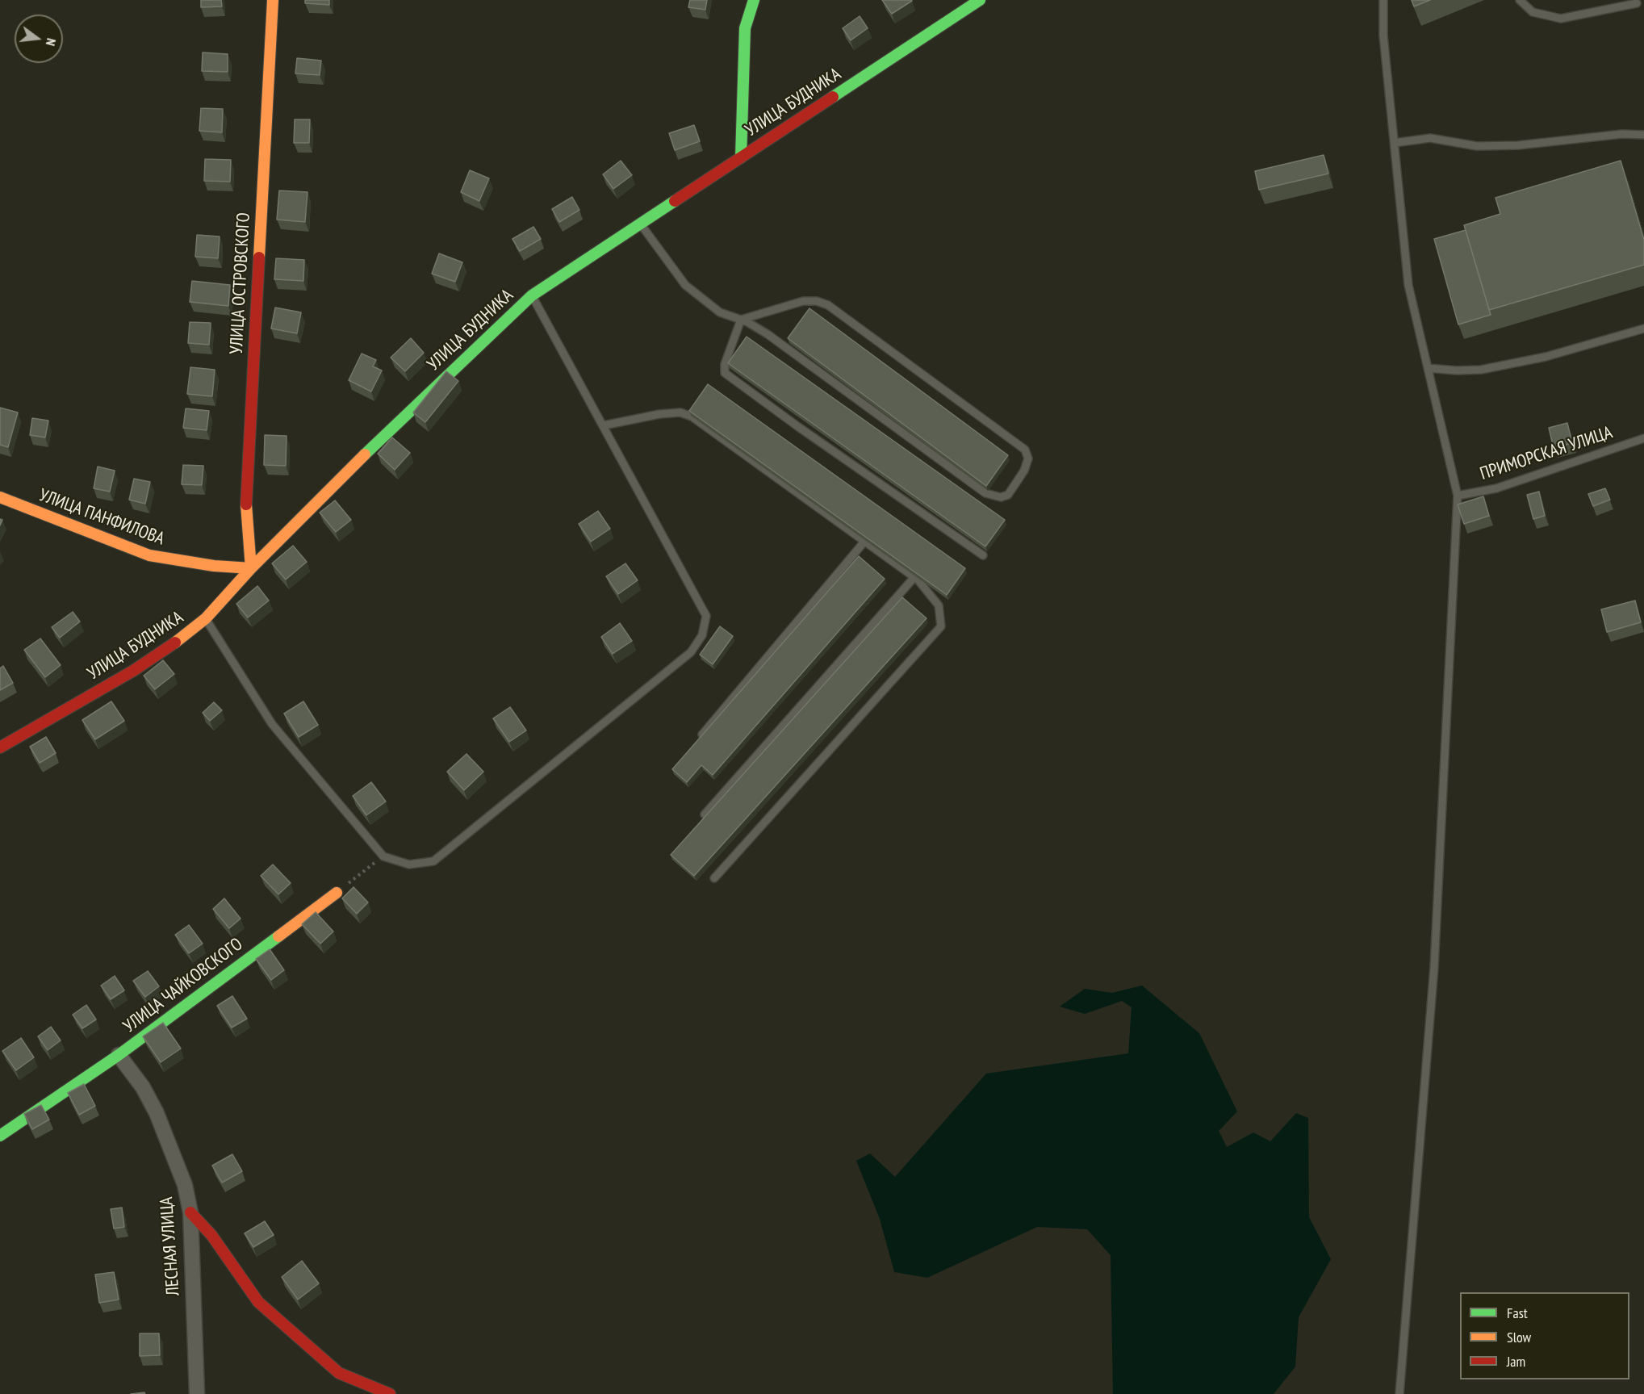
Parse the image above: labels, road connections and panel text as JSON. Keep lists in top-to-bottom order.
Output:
{
  "streets": {
    "street": [
      "УЛИЦА БУДНИКА",
      "УЛИЦА ОСТРОВСКОГО",
      "УЛИЦА ПАНФИЛОВА",
      "УЛИЦА ЧАЙКОВСКОГО",
      "ЛЕСНАЯ УЛИЦА"
    ],
    "lane": ["ПРИМОРСКАЯ УЛИЦА"]
  },
  "crossings": [
    ["УЛИЦА БУДНИКА", "УЛИЦА ОСТРОВСКОГО"],
    ["УЛИЦА БУДНИКА", "УЛИЦА ПАНФИЛОВА"],
    ["УЛИЦА ОСТРОВСКОГО", "УЛИЦА ПАНФИЛОВА"],
    ["УЛИЦА ЧАЙКОВСКОГО", "ЛЕСНАЯ УЛИЦА"]
  ],
  "legend": ["Fast", "Slow", "Jam"],
  "north": "right"
}
